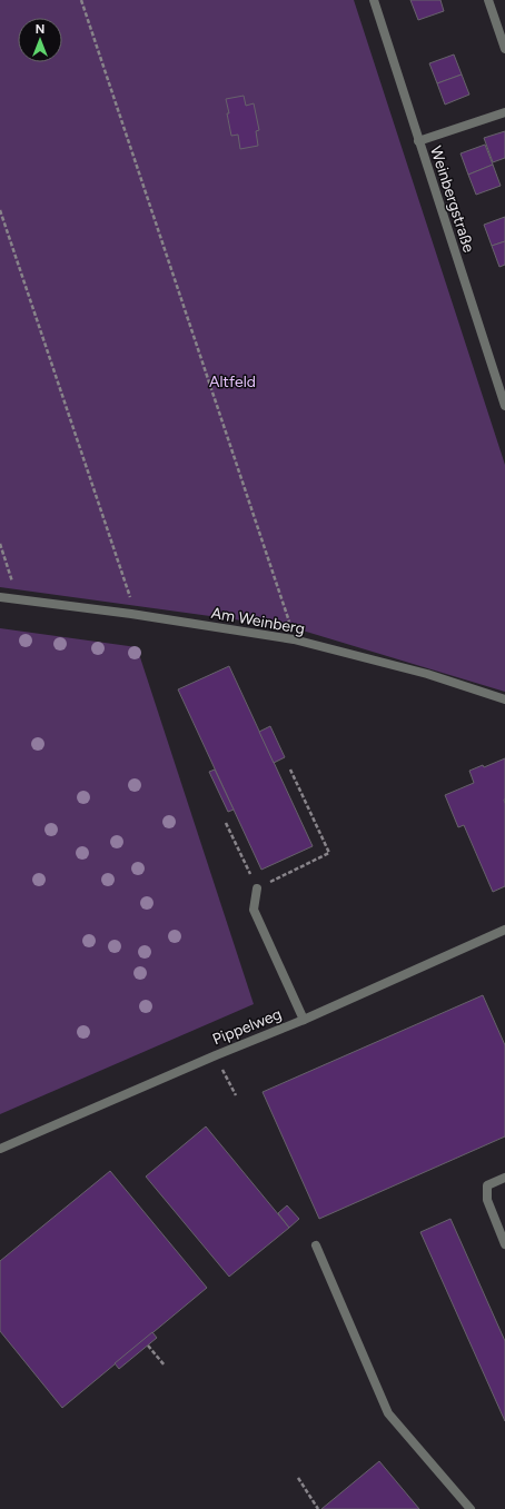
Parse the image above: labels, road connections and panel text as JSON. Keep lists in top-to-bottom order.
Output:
{
  "streets": {
    "street": ["Weinbergstraße", "Am Weinberg", "Pippelweg"]
  },
  "parks": ["Altfeld"],
  "north": "top"
}
